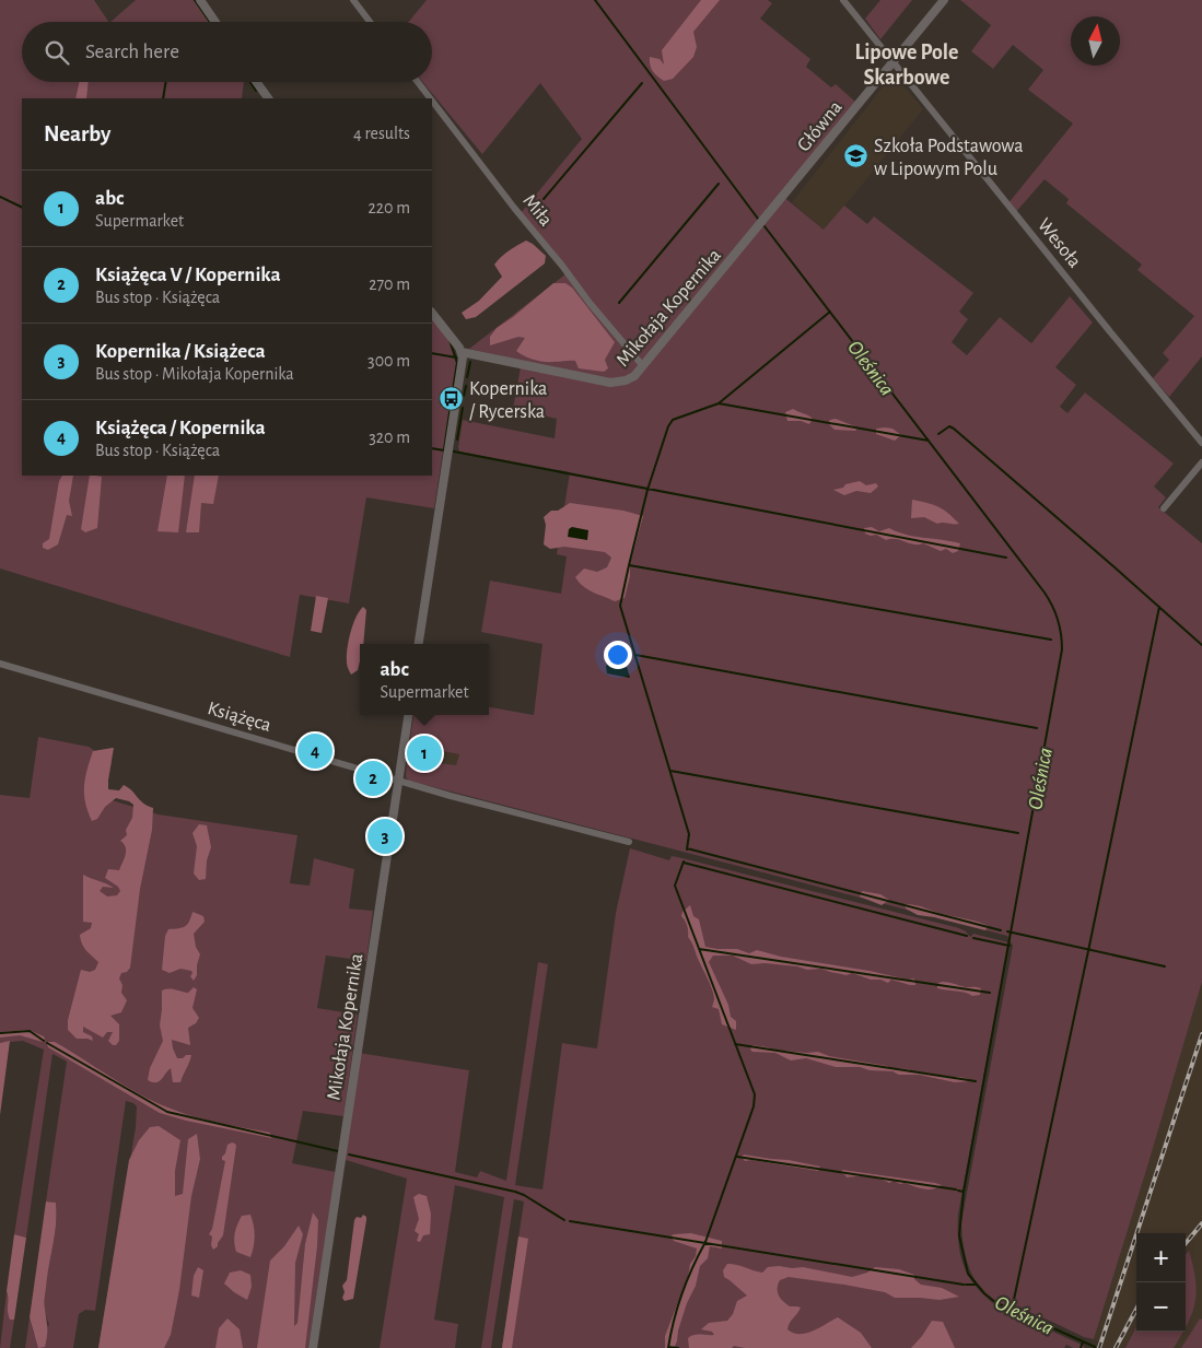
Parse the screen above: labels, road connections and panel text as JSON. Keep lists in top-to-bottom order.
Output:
{
  "streets": {
    "street": [
      "Główna",
      "Miła",
      "Wesoła",
      "Mikołaja Kopernika",
      "Książęca"
    ]
  },
  "crossings": [
    ["Główna", "Wesoła"],
    ["Główna", "Mikołaja Kopernika"],
    ["Miła", "Mikołaja Kopernika"],
    ["Mikołaja Kopernika", "Książęca"]
  ],
  "districts": ["Lipowe Pole Skarbowe"],
  "water": ["Oleśnica"],
  "places": {
    "school or university": ["Szkoła Podstawowa w Lipowym Polu"],
    "bus stop": ["Kopernika / Rycerska"]
  },
  "north": "top",
  "page": {
    "search": "Search here",
    "heading": ["Nearby", "4 results"],
    "list": [
      {
        "mark": "1",
        "name": "abc",
        "note": "Supermarket",
        "value": "220 m"
      },
      {
        "mark": "2",
        "name": "Książęca V / Kopernika",
        "note": "Bus stop · Książęca",
        "value": "270 m"
      },
      {
        "mark": "3",
        "name": "Kopernika / Książeca",
        "note": "Bus stop · Mikołaja Kopernika",
        "value": "300 m"
      },
      {
        "mark": "4",
        "name": "Książęca / Kopernika",
        "note": "Bus stop · Książęca",
        "value": "320 m"
      }
    ],
    "popup": ["abc", "Supermarket"],
    "pins": [
      "4",
      "1",
      "2",
      "3"
    ],
    "map_buttons": ["+", "−"]
  }
}
